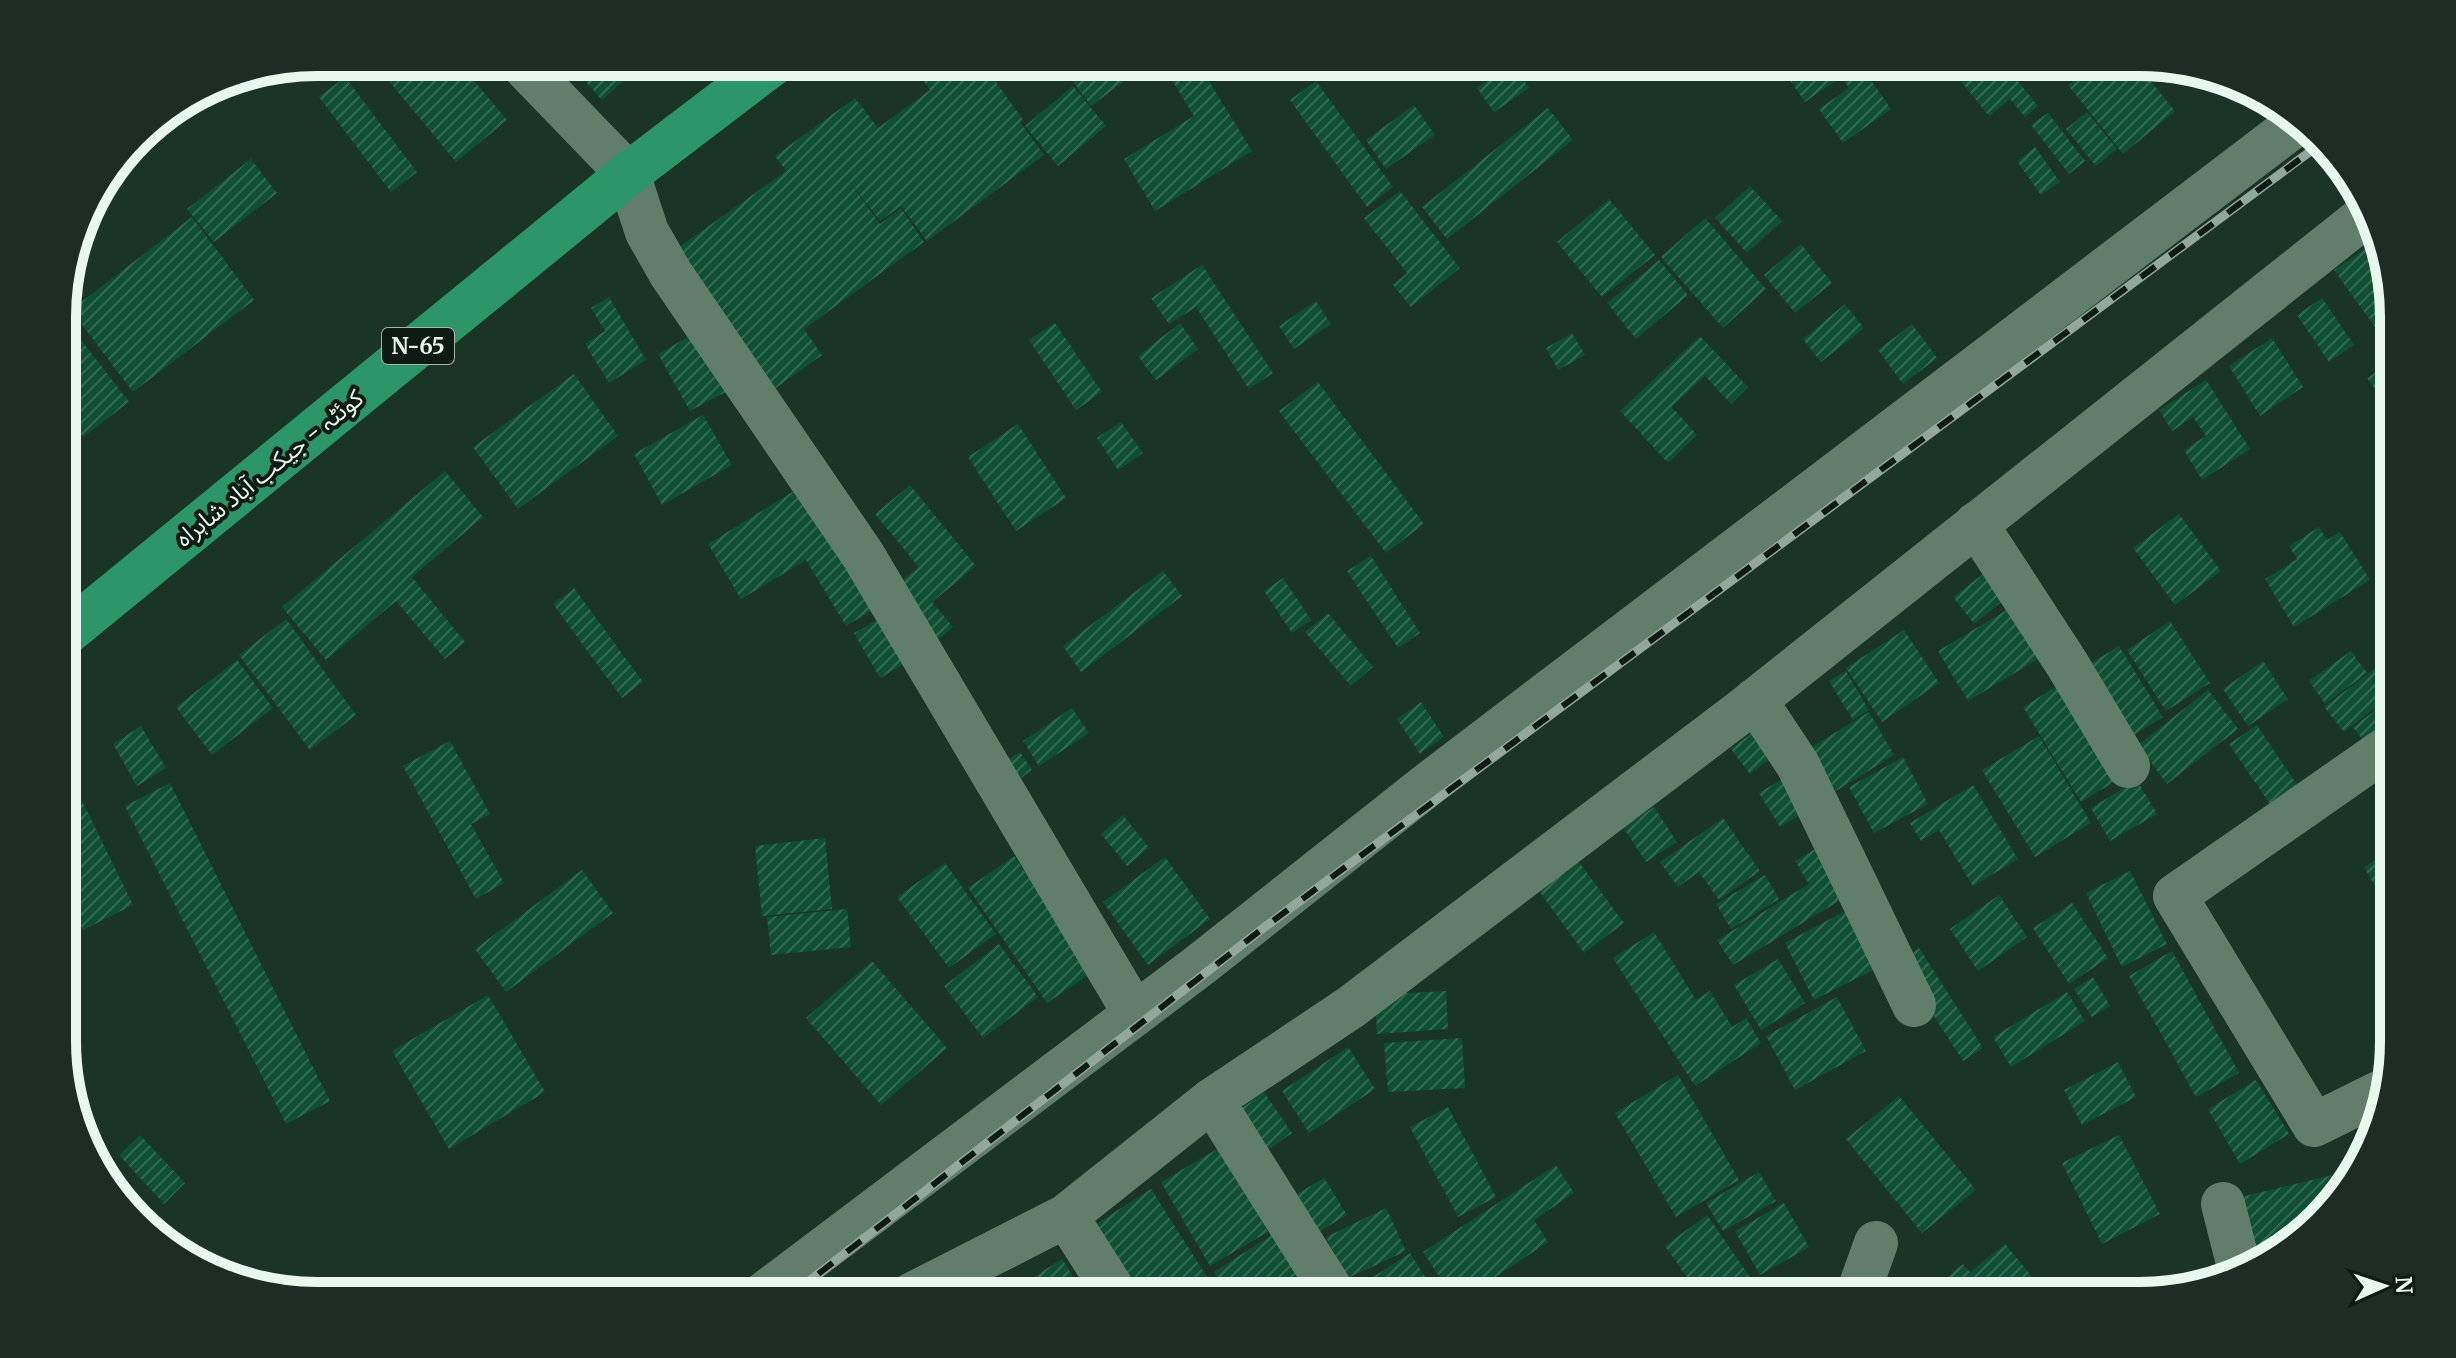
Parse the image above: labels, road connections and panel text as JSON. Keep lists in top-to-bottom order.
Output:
{
  "streets": {
    "highway": ["N-65", "کوئٹہ - جیکب آباد شاہراہ"]
  },
  "north": "right"
}
